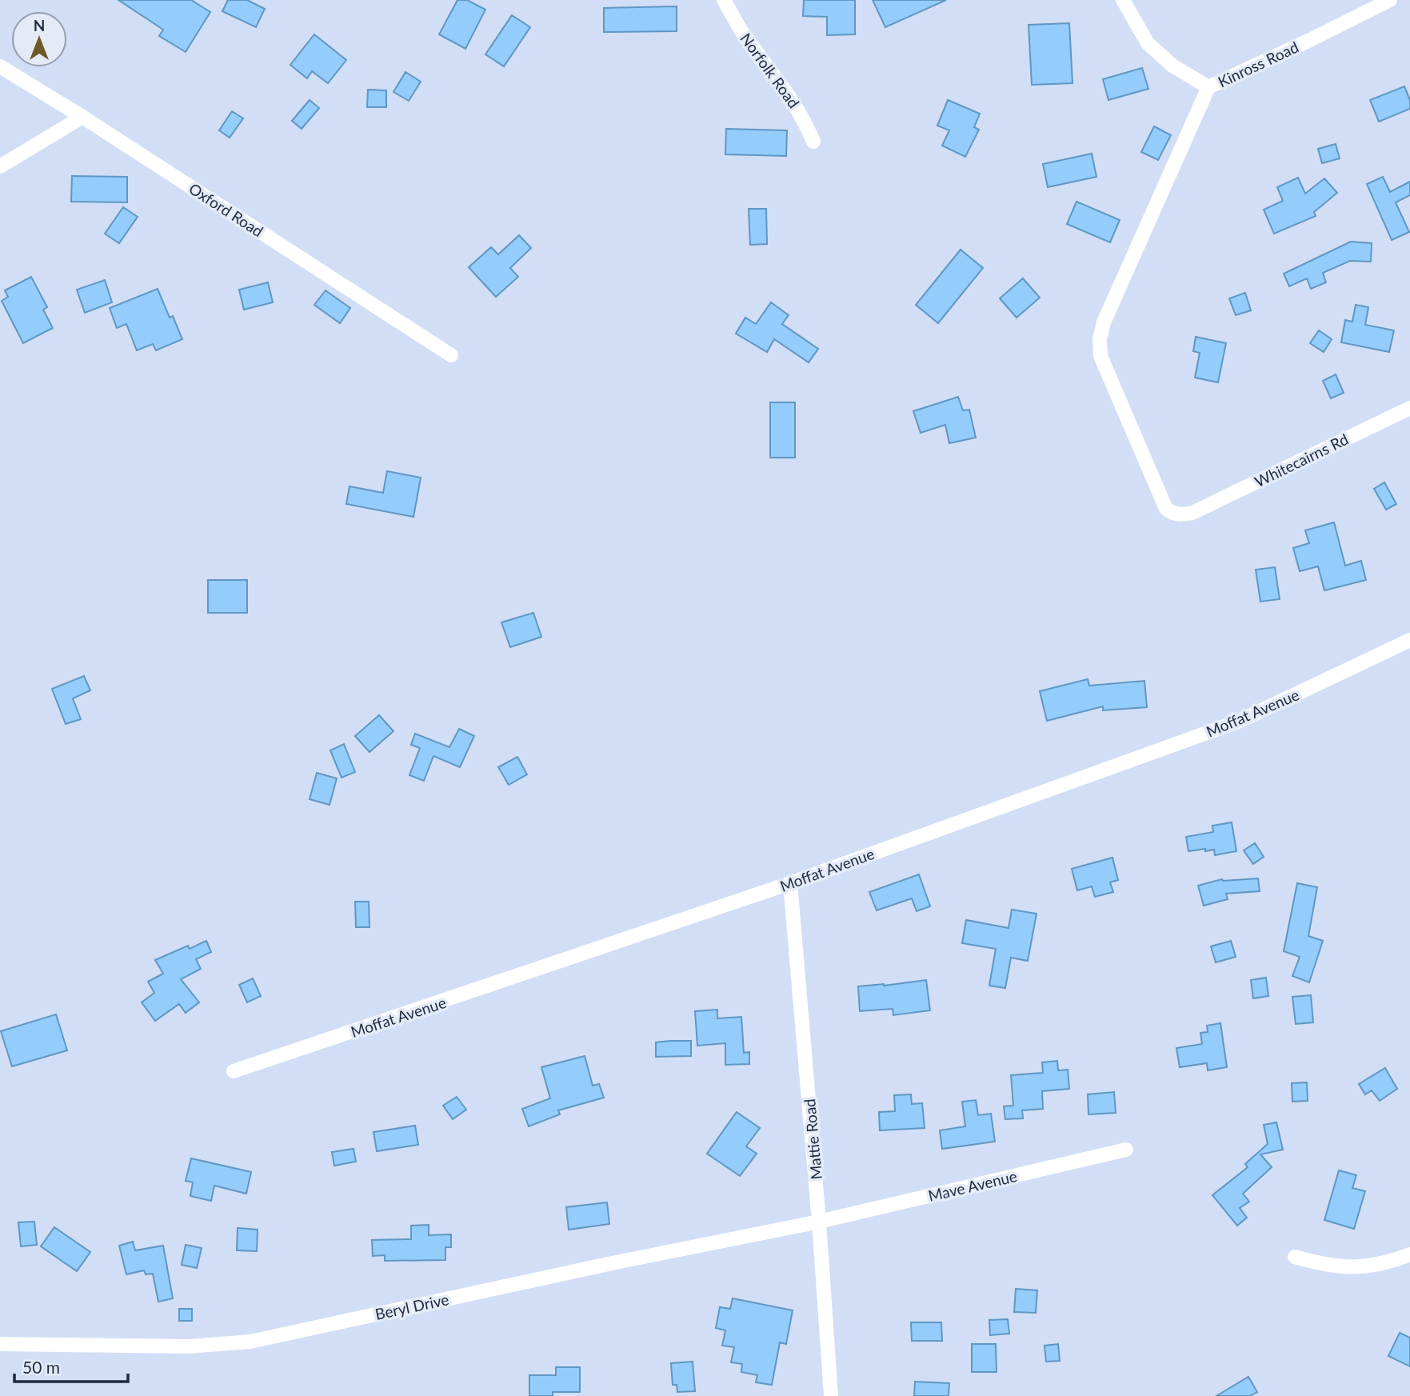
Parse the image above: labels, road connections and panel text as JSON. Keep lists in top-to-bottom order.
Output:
{
  "streets": {
    "street": [
      "Kinross Road",
      "Norfolk Road",
      "Oxford Road",
      "Whitecairns Rd",
      "Moffat Avenue",
      "Mattie Road",
      "Mave Avenue",
      "Beryl Drive"
    ]
  },
  "crossings": [
    ["Kinross Road", "Whitecairns Rd"],
    ["Moffat Avenue", "Mattie Road"],
    ["Mattie Road", "Mave Avenue"],
    ["Mattie Road", "Beryl Drive"],
    ["Mave Avenue", "Beryl Drive"]
  ],
  "scale_bar": "50 m",
  "north": "top"
}
